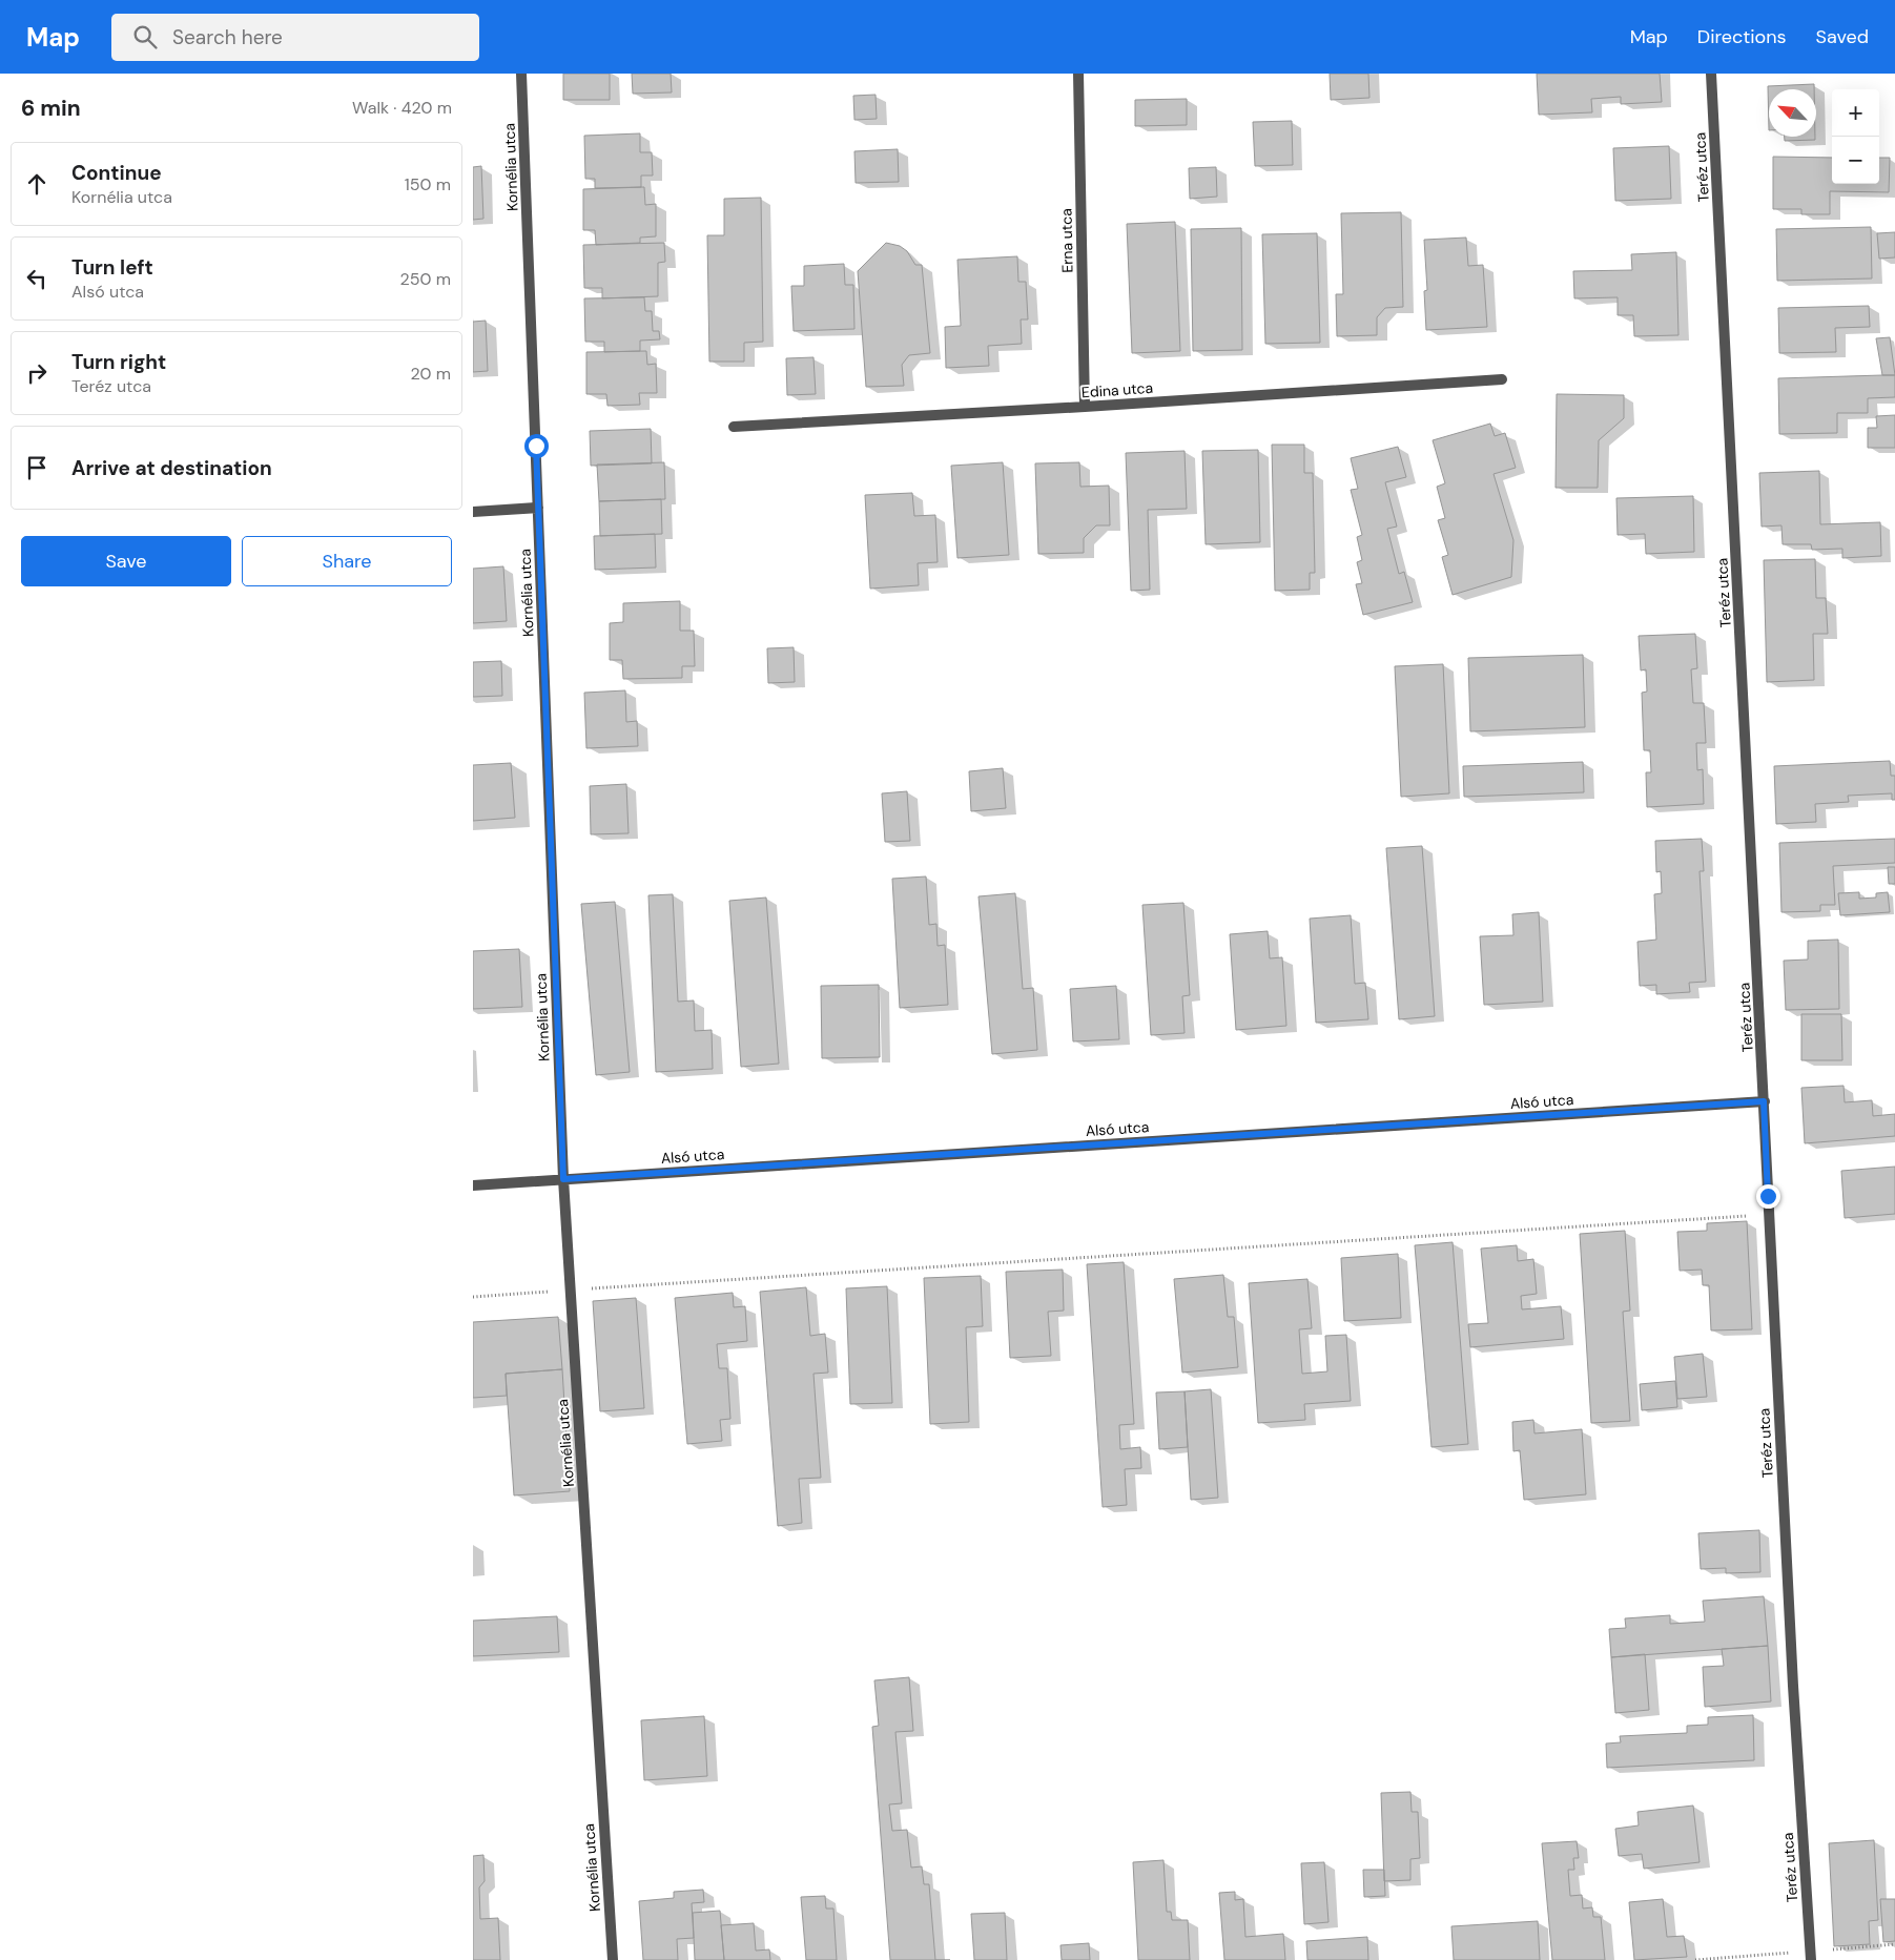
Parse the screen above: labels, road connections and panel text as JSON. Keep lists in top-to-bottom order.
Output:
{
  "streets": {
    "street": [
      "Kornélia utca",
      "Teréz utca",
      "Erna utca",
      "Edina utca",
      "Alsó utca"
    ]
  },
  "crossings": [
    ["Kornélia utca", "Alsó utca"],
    ["Teréz utca", "Alsó utca"],
    ["Erna utca", "Edina utca"]
  ],
  "north": "top left",
  "page": {
    "header": "Map",
    "search": "Search here",
    "nav": ["Map", "Directions", "Saved"],
    "heading": ["6 min", "Walk · 420 m"],
    "map_buttons": ["+", "−"],
    "list": [
      ["Continue", "Kornélia utca", "150 m"],
      ["Turn left", "Alsó utca", "250 m"],
      ["Turn right", "Teréz utca", "20 m"],
      "Arrive at destination"
    ],
    "buttons": ["Save", "Share"]
  }
}
